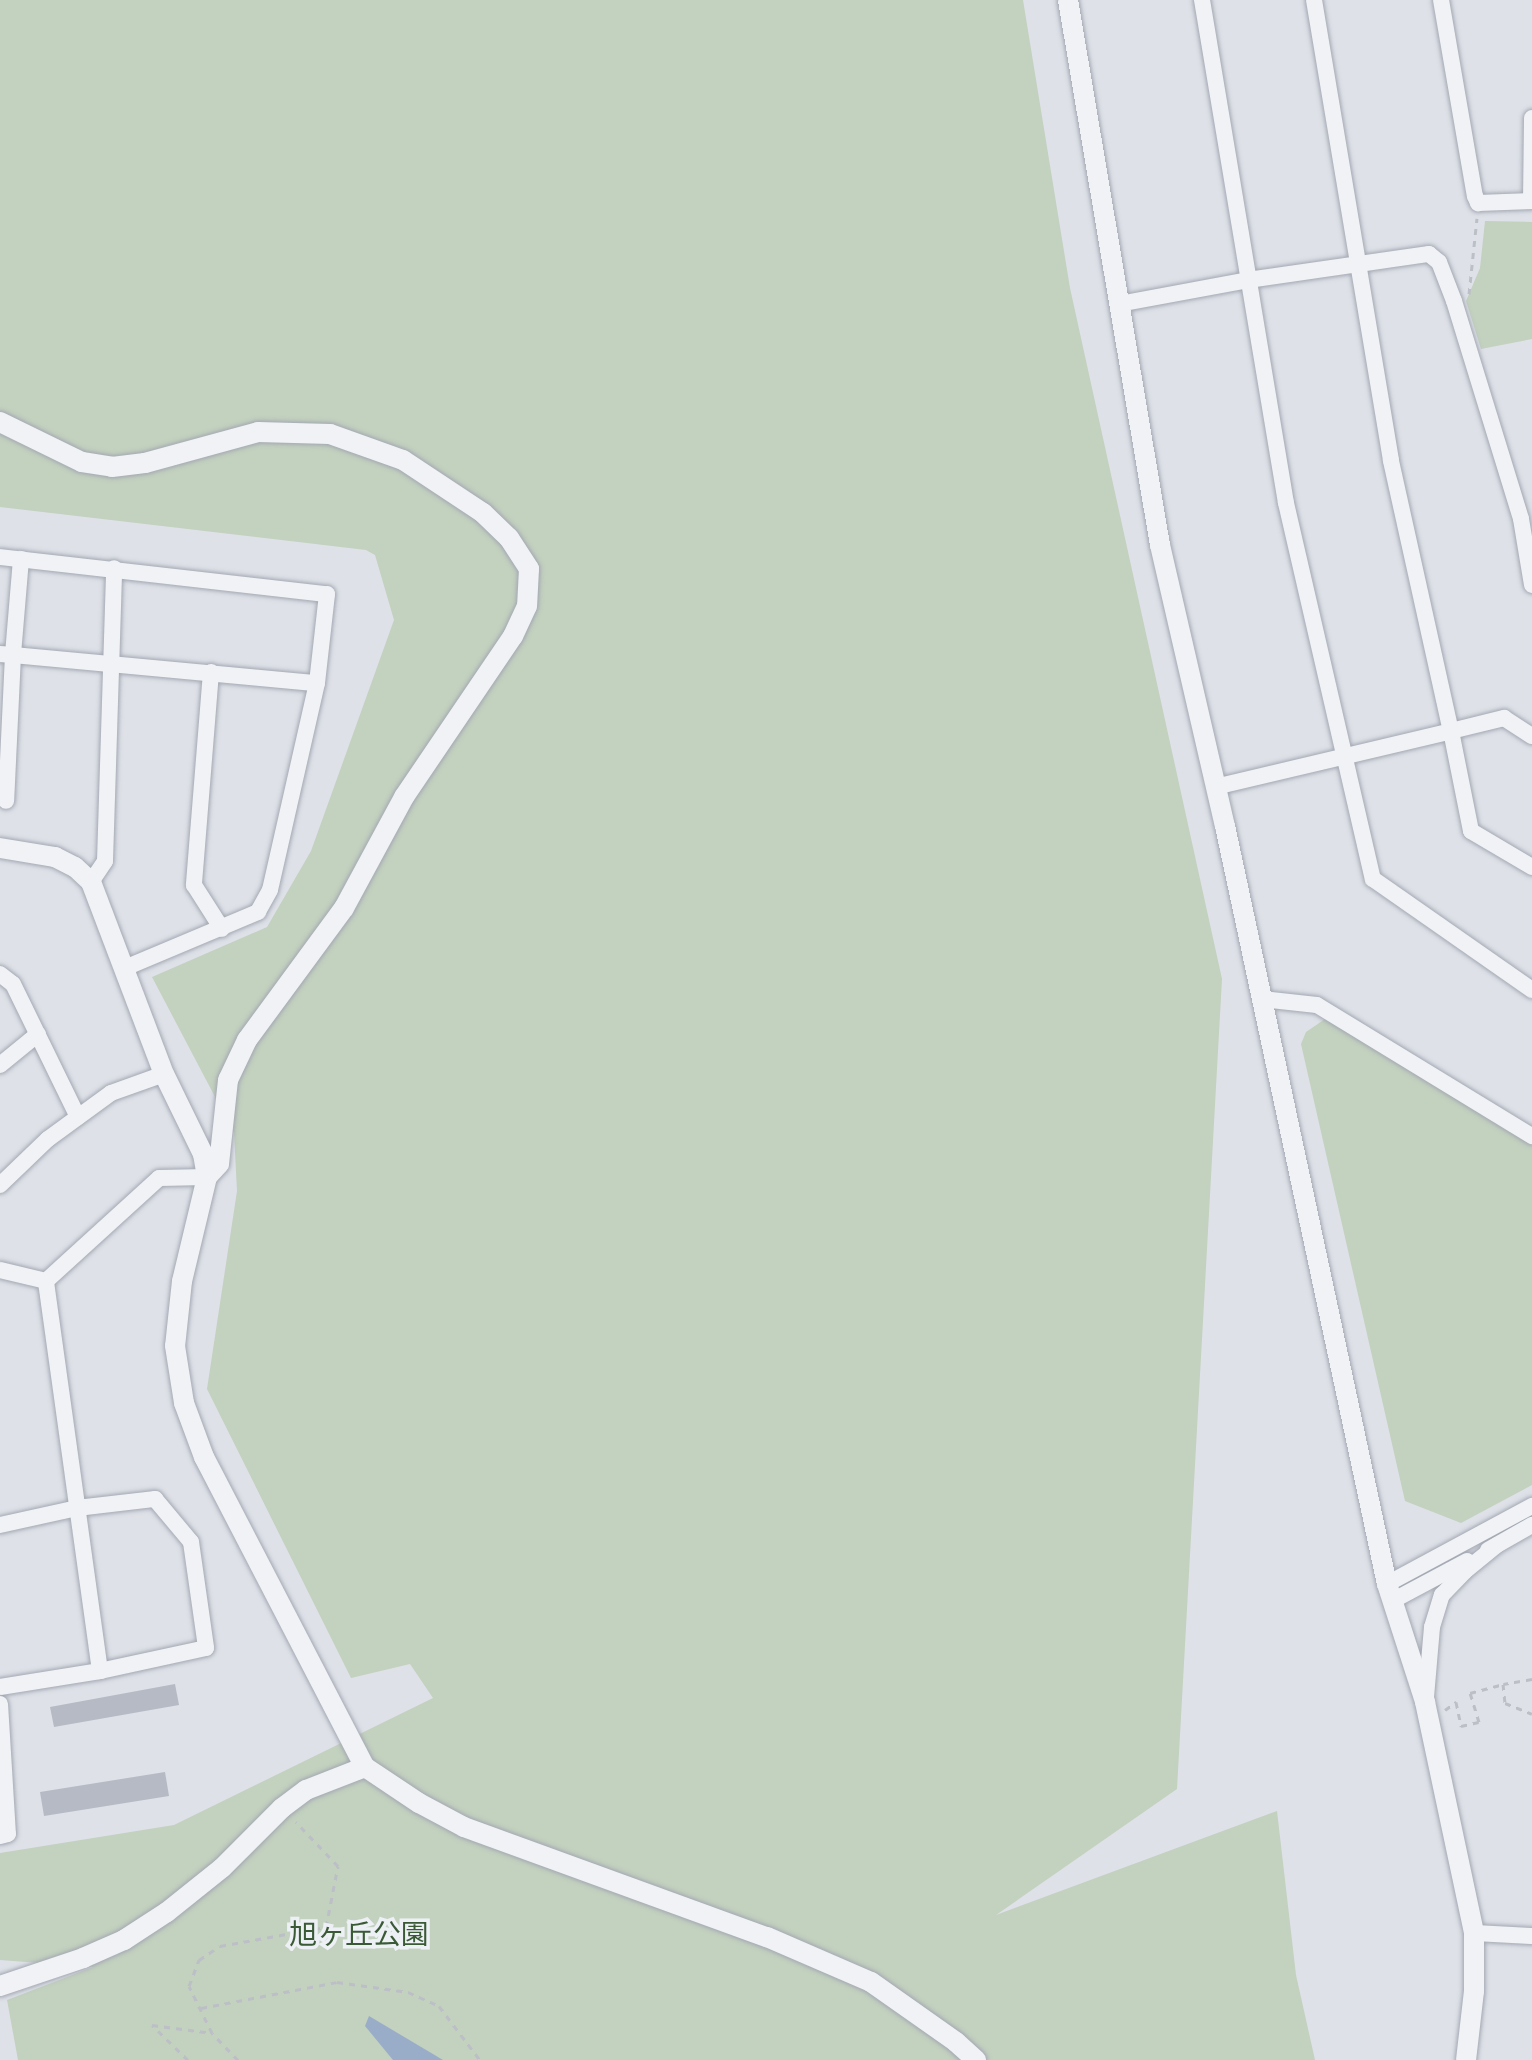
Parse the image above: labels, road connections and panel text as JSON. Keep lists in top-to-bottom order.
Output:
{
  "parks": ["旭ヶ丘公園"]
}
